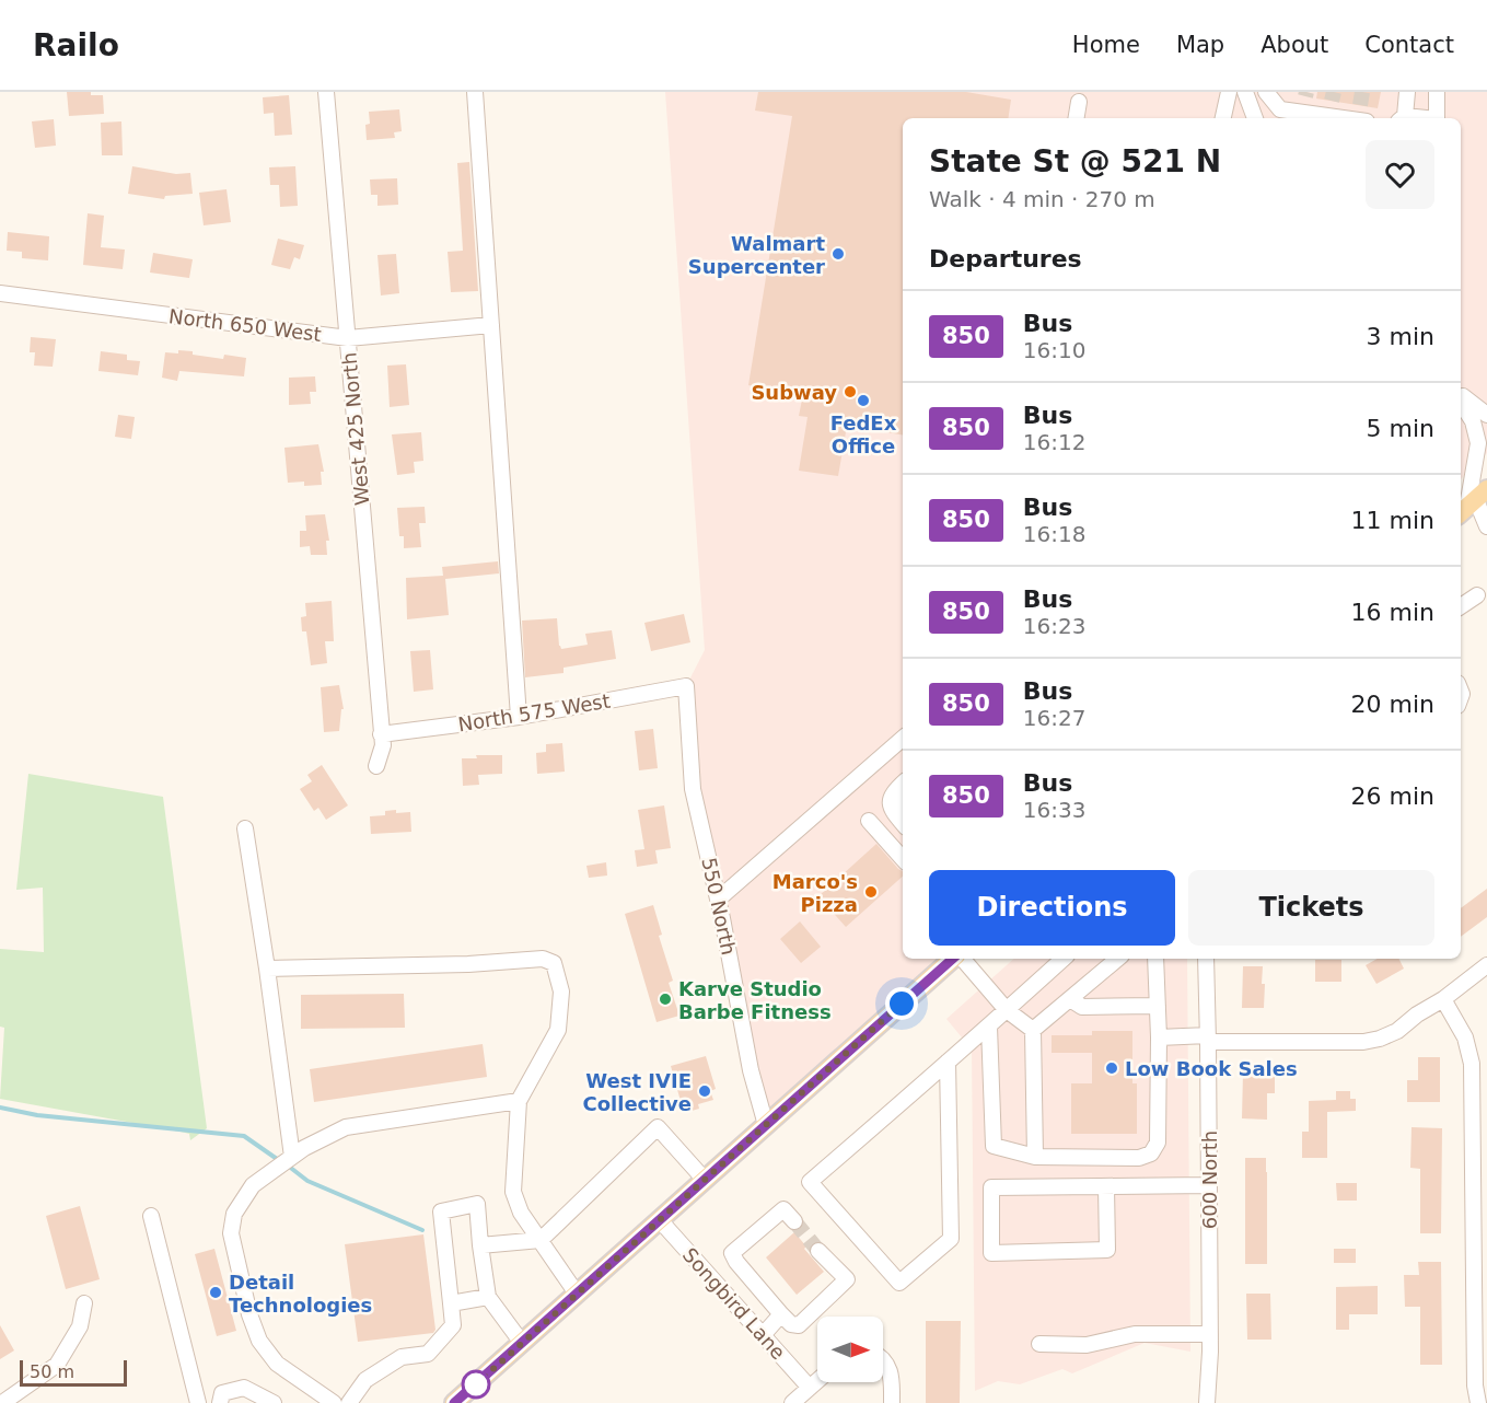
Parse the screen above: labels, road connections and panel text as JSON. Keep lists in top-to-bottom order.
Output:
{
  "streets": {
    "street": [
      "North 650 West",
      "West 425 North",
      "North 575 West",
      "550 North",
      "600 North",
      "Songbird Lane"
    ]
  },
  "crossings": [
    ["North 650 West", "West 425 North"],
    ["West 425 North", "North 575 West"],
    ["North 575 West", "550 North"]
  ],
  "places": [
    "Walmart Supercenter",
    "Subway",
    "FedEx Office",
    "Marco's Pizza",
    "Karve Studio Barbe Fitness",
    "Low Book Sales",
    "West IVIE Collective",
    "Detail Technologies"
  ],
  "lines": ["bus line 850"],
  "scale_bar": "50 m",
  "north": "right",
  "page": {
    "header": "Railo",
    "nav": [
      "Home",
      "Map",
      "About",
      "Contact"
    ],
    "heading": [
      ["State St @ 521 N", "Walk · 4 min · 270 m"],
      "Departures"
    ],
    "list": [
      {
        "mark": "850",
        "name": "Bus",
        "note": "16:10",
        "value": "3 min"
      },
      {
        "mark": "850",
        "name": "Bus",
        "note": "16:12",
        "value": "5 min"
      },
      {
        "mark": "850",
        "name": "Bus",
        "note": "16:18",
        "value": "11 min"
      },
      {
        "mark": "850",
        "name": "Bus",
        "note": "16:23",
        "value": "16 min"
      },
      {
        "mark": "850",
        "name": "Bus",
        "note": "16:27",
        "value": "20 min"
      },
      {
        "mark": "850",
        "name": "Bus",
        "note": "16:33",
        "value": "26 min"
      }
    ],
    "buttons": ["Directions", "Tickets"],
    "scale": "50 m"
  }
}
